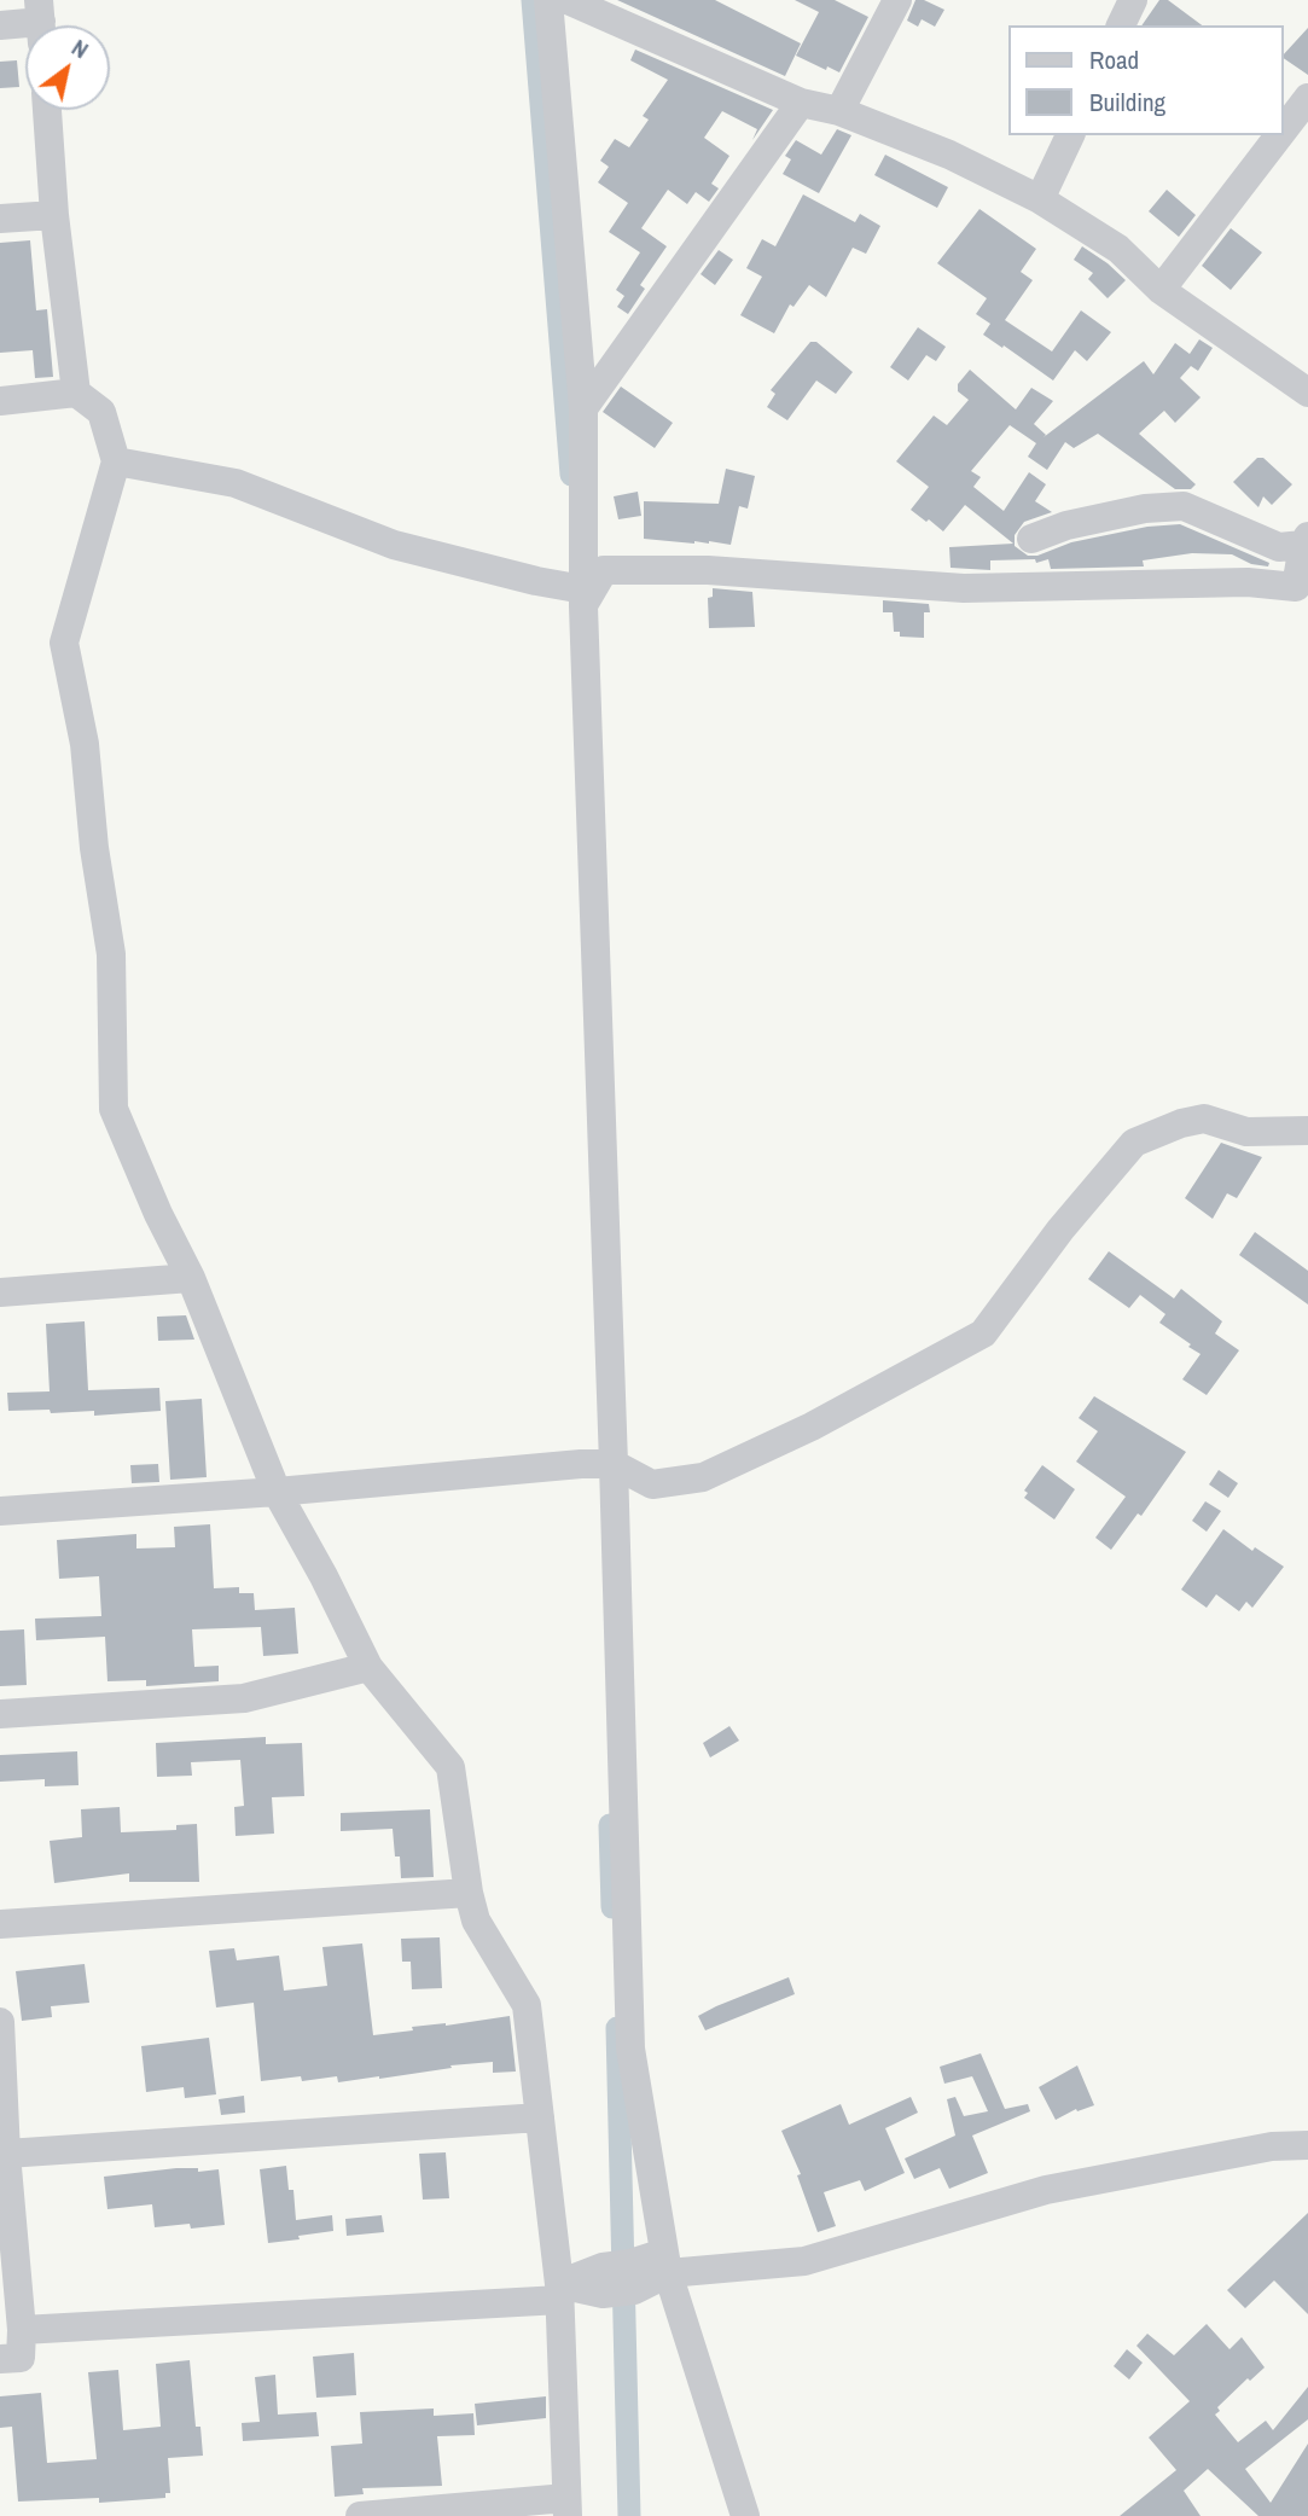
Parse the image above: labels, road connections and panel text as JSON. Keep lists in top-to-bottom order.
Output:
{
  "legend": ["Road", "Building"],
  "north": "top right"
}
